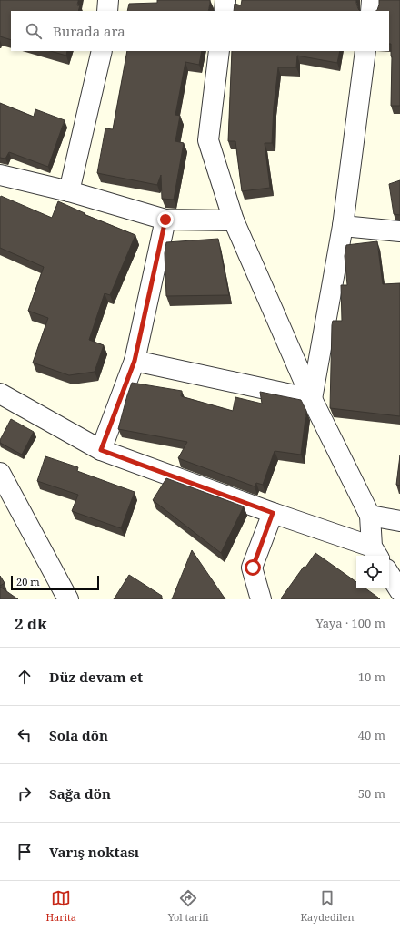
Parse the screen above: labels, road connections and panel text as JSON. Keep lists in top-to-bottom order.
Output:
{
  "scale_bar": "20 m",
  "page": {
    "search": "Burada ara",
    "scale": "20 m",
    "heading": ["2 dk", "Yaya · 100 m"],
    "list": [
      ["Düz devam et", "10 m"],
      ["Sola dön", "40 m"],
      ["Sağa dön", "50 m"],
      "Varış noktası"
    ],
    "nav": ["Harita", "Yol tarifi", "Kaydedilen"]
  }
}
